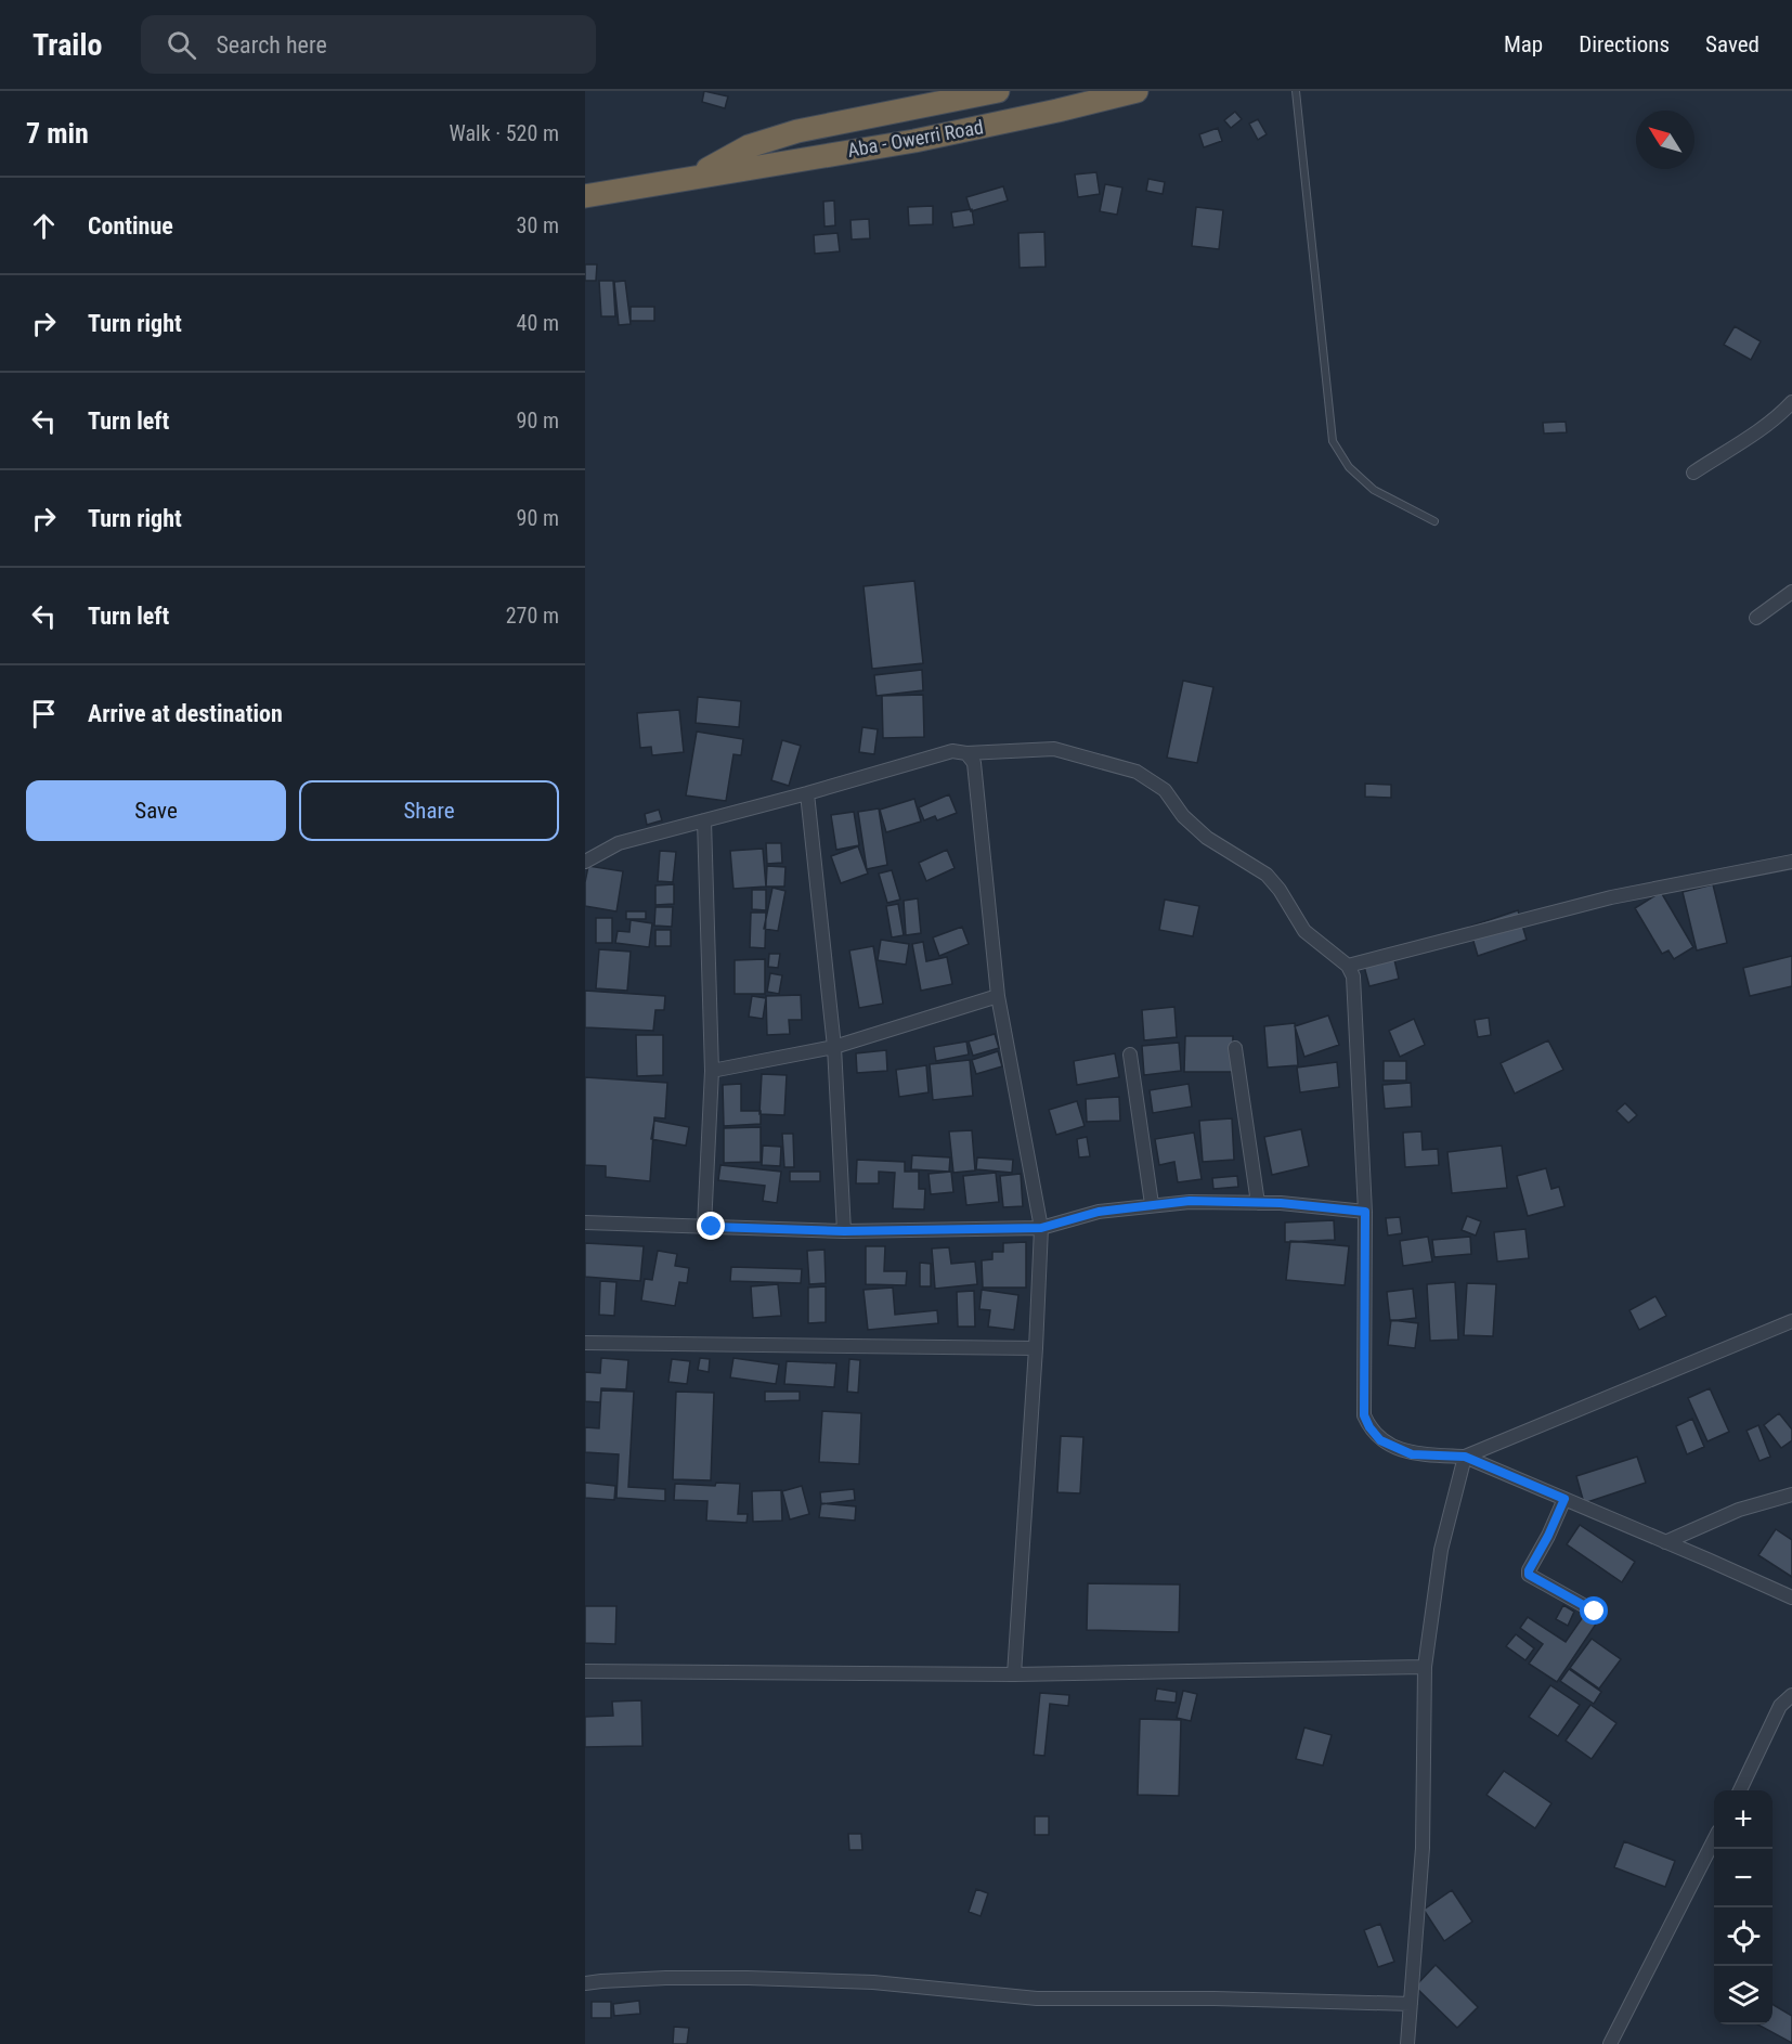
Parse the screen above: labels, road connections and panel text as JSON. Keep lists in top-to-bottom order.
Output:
{
  "streets": {
    "highway": ["Aba - Owerri Road"]
  },
  "north": "top left",
  "page": {
    "header": "Trailo",
    "search": "Search here",
    "nav": ["Map", "Directions", "Saved"],
    "heading": ["7 min", "Walk · 520 m"],
    "list": [
      ["Continue", "30 m"],
      ["Turn right", "40 m"],
      ["Turn left", "90 m"],
      ["Turn right", "90 m"],
      ["Turn left", "270 m"],
      "Arrive at destination"
    ],
    "buttons": ["Save", "Share"],
    "map_buttons": ["+", "−"]
  }
}
